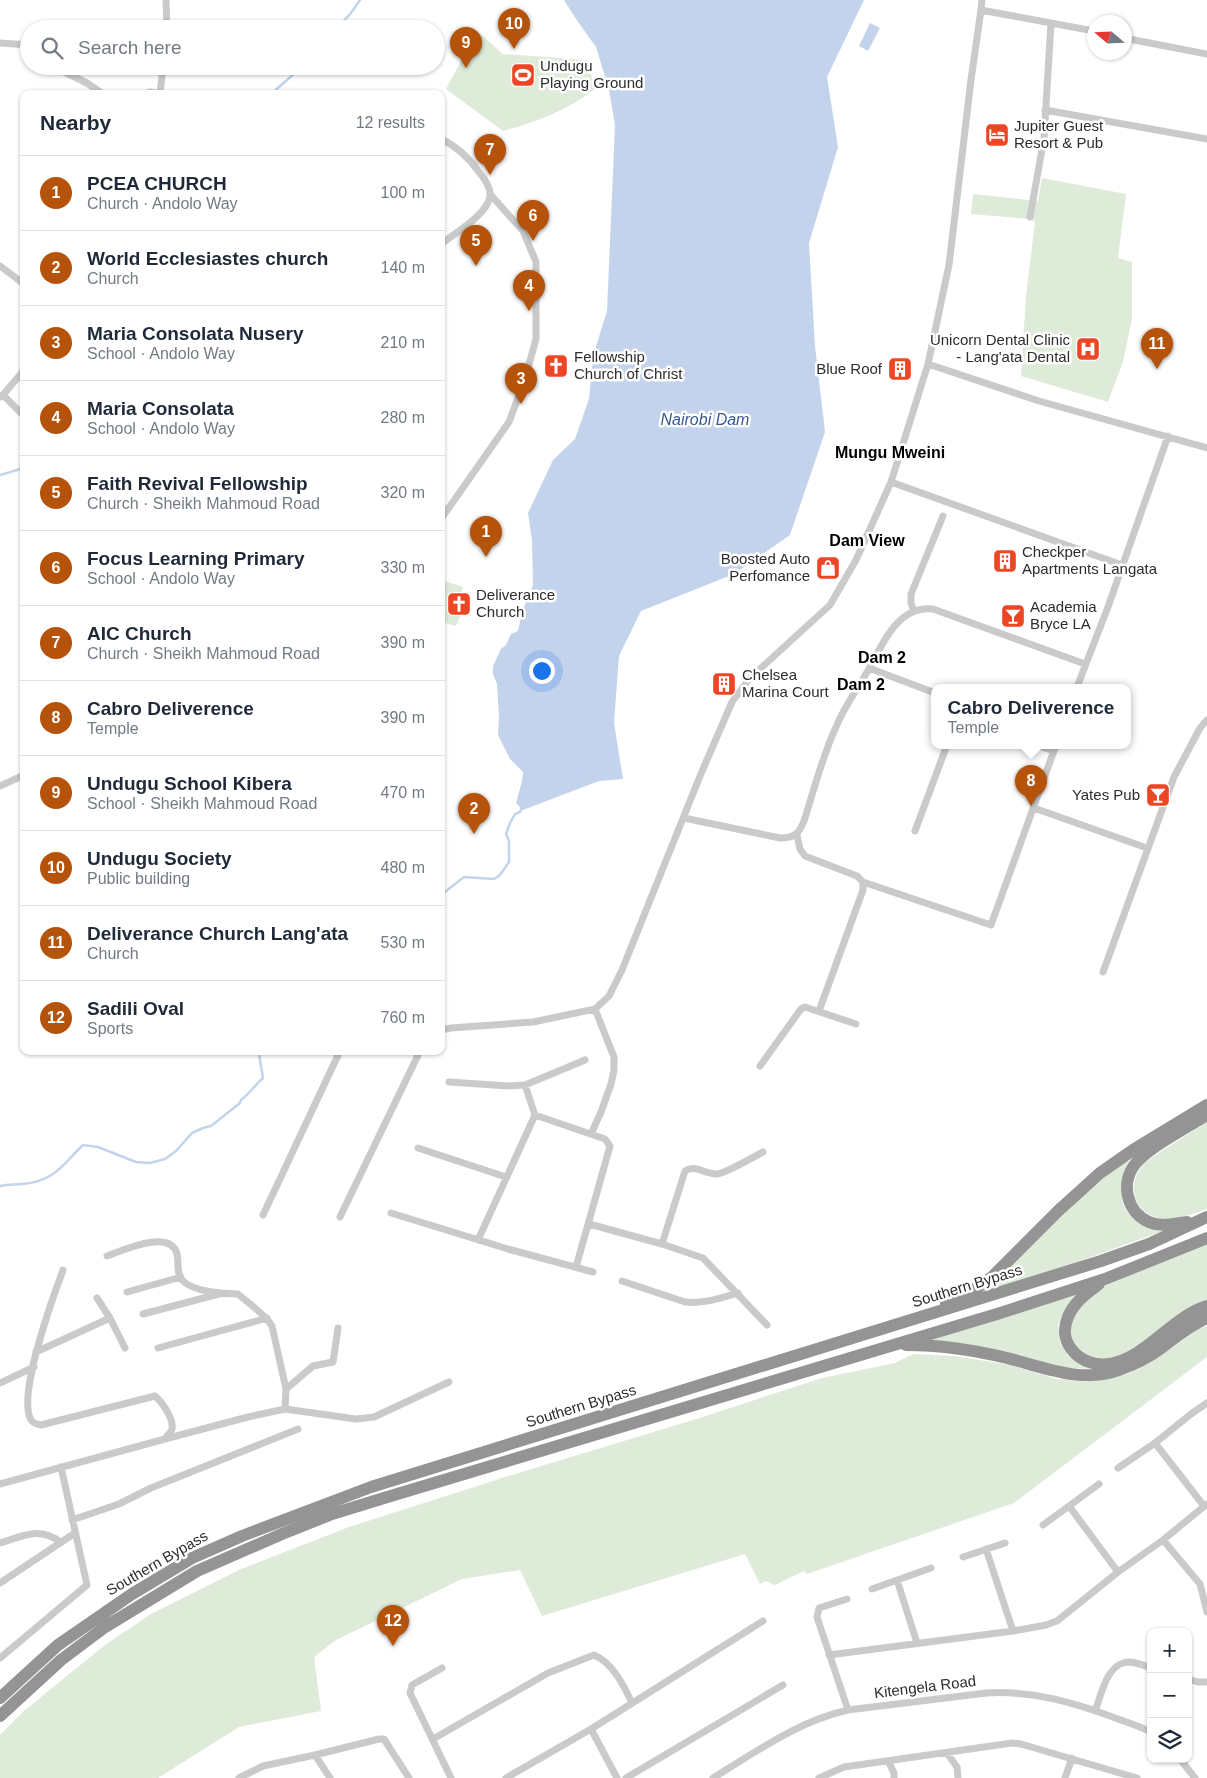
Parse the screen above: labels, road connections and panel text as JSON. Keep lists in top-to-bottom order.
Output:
{
  "streets": {
    "highway": ["Southern Bypass"],
    "street": ["Kitengela Road"]
  },
  "districts": [
    "Mungu Mweini",
    "Dam View",
    "Dam 2",
    "Dam 2"
  ],
  "water": ["Nairobi Dam"],
  "places": {
    "sports": ["Undugu Playing Ground"],
    "hotel": ["Jupiter Guest Resort & Pub"],
    "hospital": ["Unicorn Dental Clinic - Lang'ata Dental"],
    "church": ["Fellowship Church of Christ", "Deliverance Church"],
    "building": ["Blue Roof", "Checkper Apartments Langata", "Chelsea Marina Court"],
    "shop": ["Boosted Auto Perfomance"],
    "bar": ["Academia Bryce LA", "Yates Pub"]
  },
  "north": "left",
  "page": {
    "pins": [
      "10",
      "9",
      "7",
      "6",
      "5",
      "4",
      "11",
      "3",
      "1",
      "8",
      "2",
      "12"
    ],
    "search": "Search here",
    "heading": ["Nearby", "12 results"],
    "list": [
      {
        "mark": "1",
        "name": "PCEA CHURCH",
        "note": "Church · Andolo Way",
        "value": "100 m"
      },
      {
        "mark": "2",
        "name": "World Ecclesiastes church",
        "note": "Church",
        "value": "140 m"
      },
      {
        "mark": "3",
        "name": "Maria Consolata Nusery",
        "note": "School · Andolo Way",
        "value": "210 m"
      },
      {
        "mark": "4",
        "name": "Maria Consolata",
        "note": "School · Andolo Way",
        "value": "280 m"
      },
      {
        "mark": "5",
        "name": "Faith Revival Fellowship",
        "note": "Church · Sheikh Mahmoud Road",
        "value": "320 m"
      },
      {
        "mark": "6",
        "name": "Focus Learning Primary",
        "note": "School · Andolo Way",
        "value": "330 m"
      },
      {
        "mark": "7",
        "name": "AIC Church",
        "note": "Church · Sheikh Mahmoud Road",
        "value": "390 m"
      },
      {
        "mark": "8",
        "name": "Cabro Deliverence",
        "note": "Temple",
        "value": "390 m"
      },
      {
        "mark": "9",
        "name": "Undugu School Kibera",
        "note": "School · Sheikh Mahmoud Road",
        "value": "470 m"
      },
      {
        "mark": "10",
        "name": "Undugu Society",
        "note": "Public building",
        "value": "480 m"
      },
      {
        "mark": "11",
        "name": "Deliverance Church Lang'ata",
        "note": "Church",
        "value": "530 m"
      },
      {
        "mark": "12",
        "name": "Sadili Oval",
        "note": "Sports",
        "value": "760 m"
      }
    ],
    "popup": ["Cabro Deliverence", "Temple"],
    "map_buttons": ["+", "−"]
  }
}
